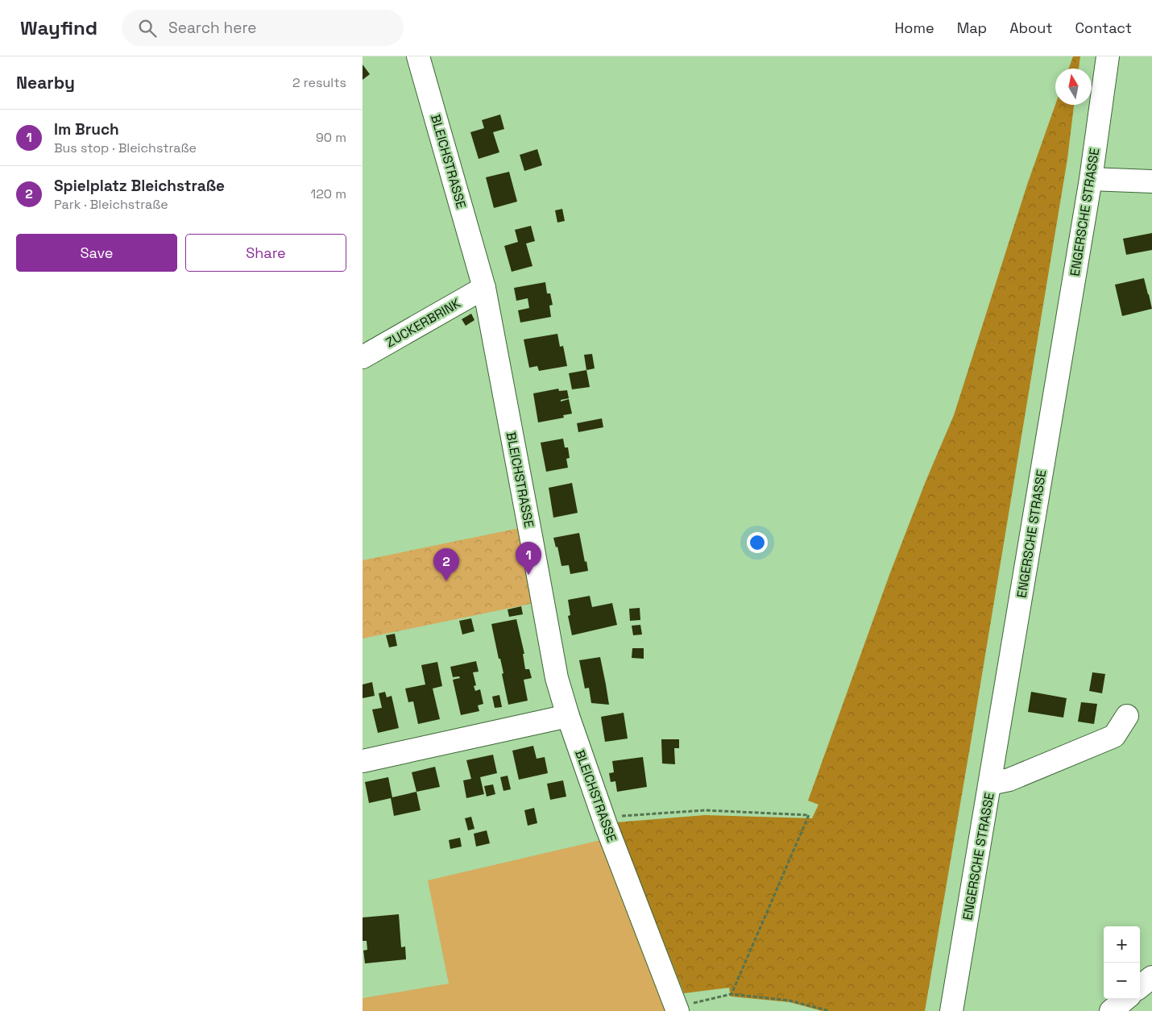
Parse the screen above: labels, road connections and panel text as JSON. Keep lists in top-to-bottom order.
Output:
{
  "streets": {
    "street": ["BLEICHSTRASSE", "ENGERSCHE STRASSE", "ZUCKERBRINK"]
  },
  "crossings": [
    ["BLEICHSTRASSE", "ZUCKERBRINK"]
  ],
  "north": "top",
  "page": {
    "header": "Wayfind",
    "search": "Search here",
    "nav": [
      "Home",
      "Map",
      "About",
      "Contact"
    ],
    "heading": ["Nearby", "2 results"],
    "list": [
      {
        "mark": "1",
        "name": "Im Bruch",
        "note": "Bus stop · Bleichstraße",
        "value": "90 m"
      },
      {
        "mark": "2",
        "name": "Spielplatz Bleichstraße",
        "note": "Park · Bleichstraße",
        "value": "120 m"
      }
    ],
    "buttons": ["Save", "Share"],
    "pins": ["1", "2"],
    "map_buttons": ["+", "−"]
  }
}
